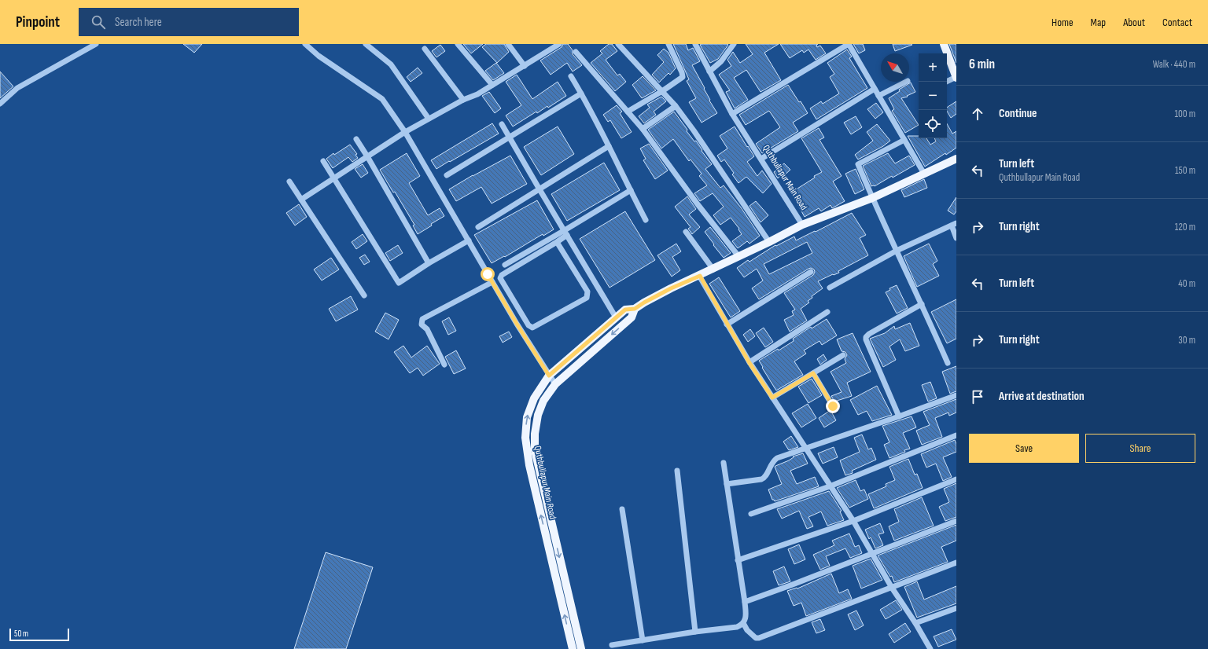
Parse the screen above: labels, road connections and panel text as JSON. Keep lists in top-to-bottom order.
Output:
{
  "streets": {
    "main road": ["Quthbullapur Main Road"]
  },
  "scale_bar": "50 m",
  "north": "top left",
  "page": {
    "header": "Pinpoint",
    "search": "Search here",
    "nav": [
      "Home",
      "Map",
      "About",
      "Contact"
    ],
    "heading": ["6 min", "Walk · 440 m"],
    "map_buttons": ["+", "−"],
    "list": [
      ["Continue", "100 m"],
      ["Turn left", "Quthbullapur Main Road", "150 m"],
      ["Turn right", "120 m"],
      ["Turn left", "40 m"],
      ["Turn right", "30 m"],
      "Arrive at destination"
    ],
    "buttons": ["Save", "Share"],
    "scale": "50 m"
  }
}
